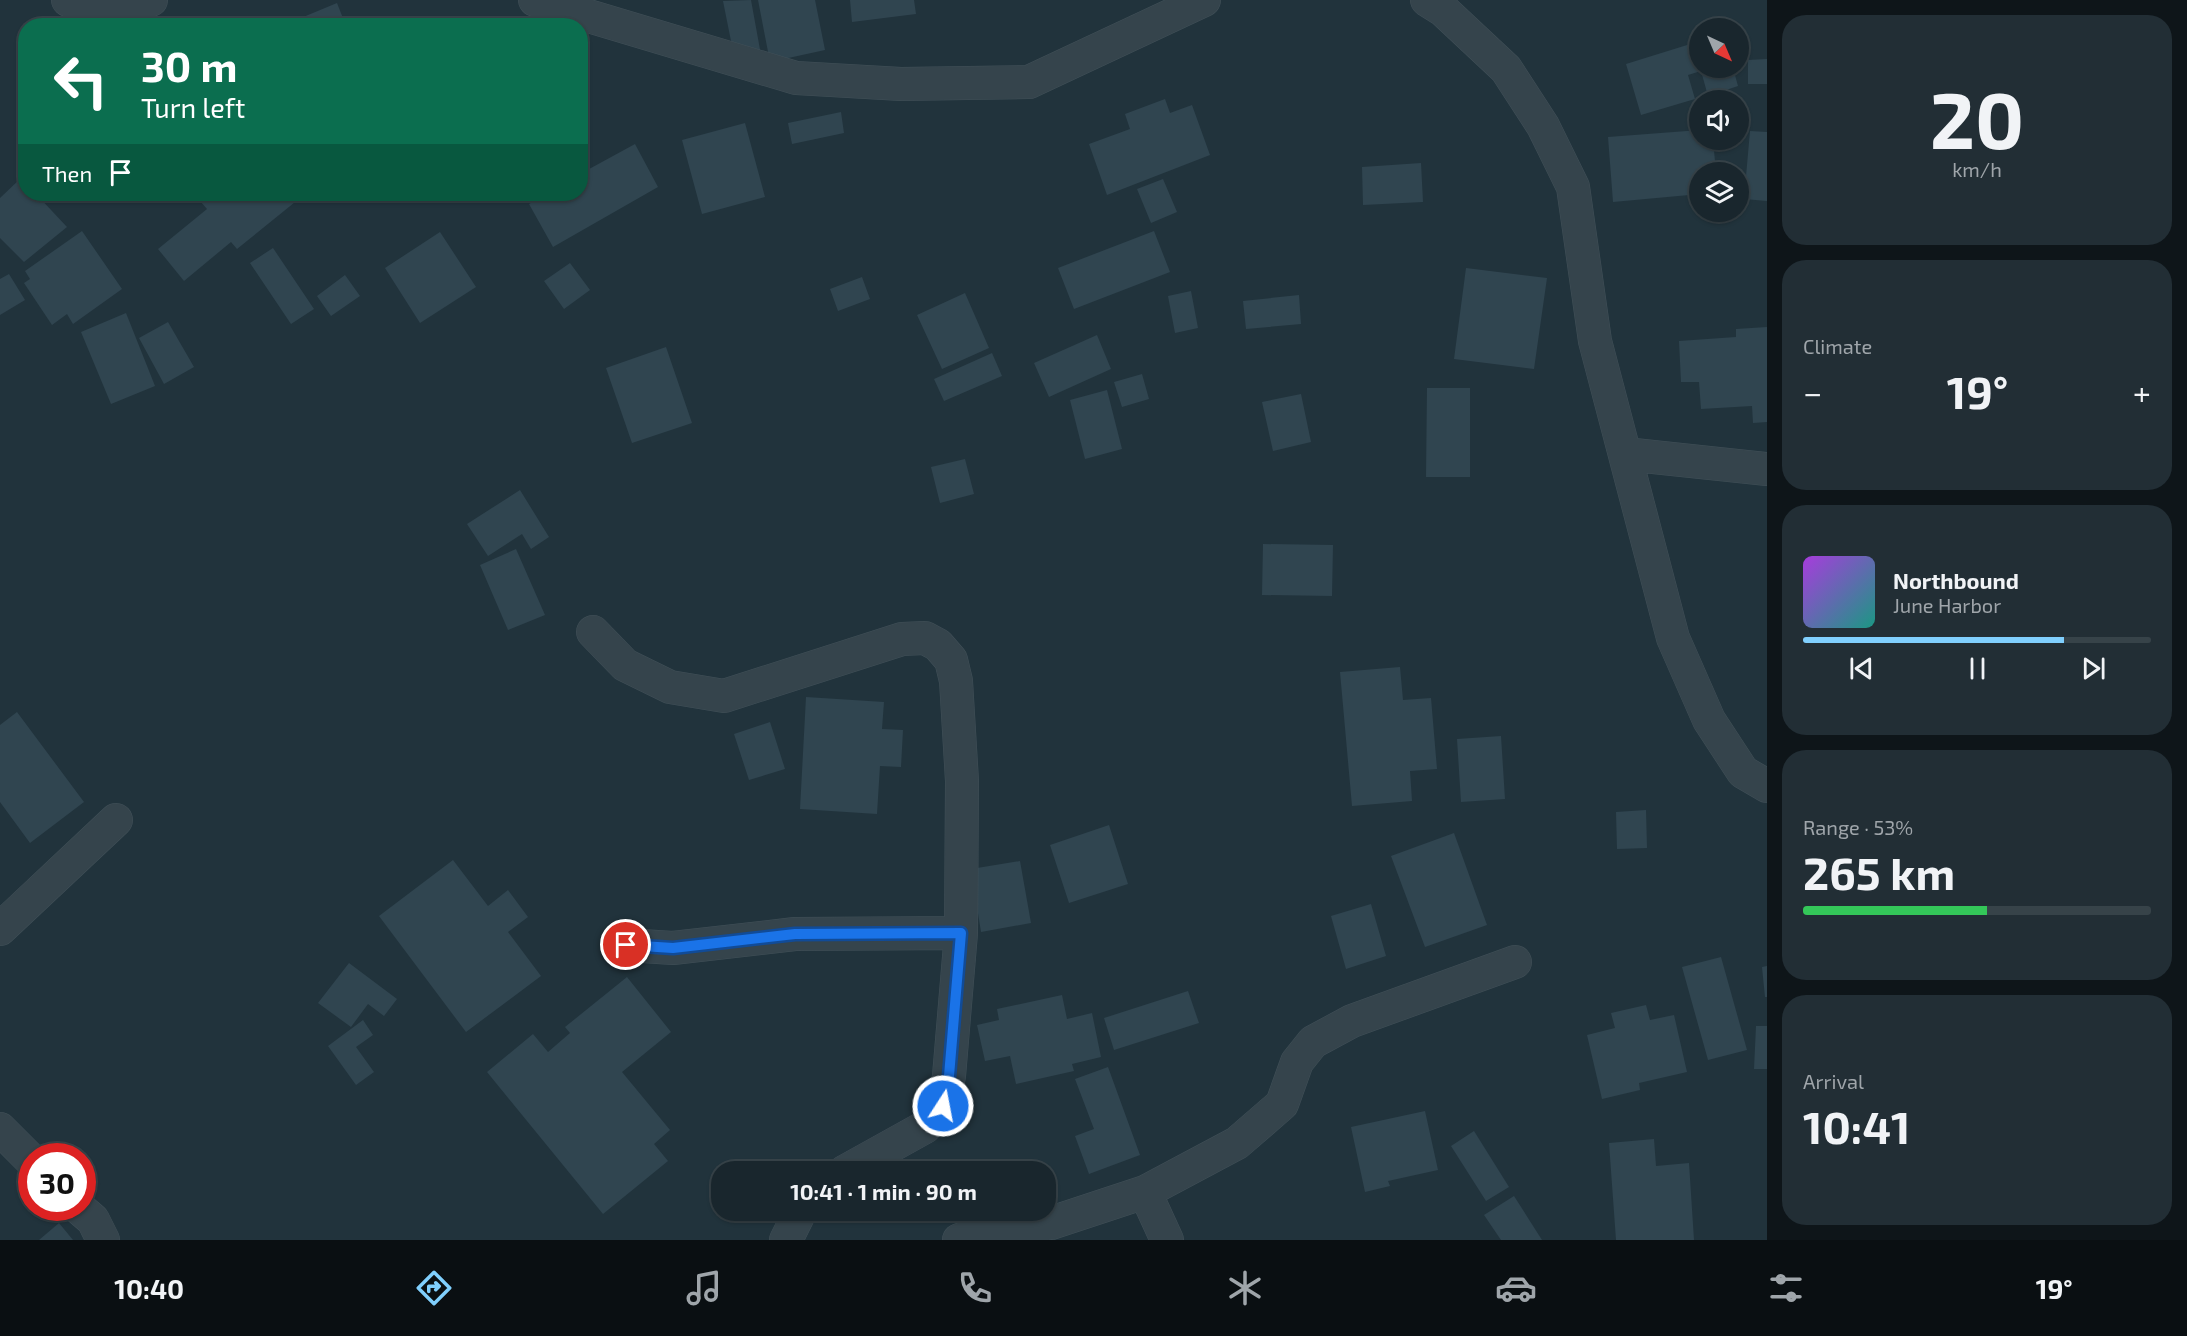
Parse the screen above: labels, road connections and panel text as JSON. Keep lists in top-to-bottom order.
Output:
{
  "north": "bottom right",
  "page": {
    "tile": [
      ["20", "km/h"],
      "Climate",
      ["Range · 53%", "265 km"],
      ["Arrival", "10:41"]
    ],
    "turn": ["30 m", "Turn left"],
    "then": "Then",
    "heat": ["−", "19°", "+"],
    "song": ["Northbound", "June Harbor"],
    "limit": "30",
    "trip": "10:41 · 1 min · 90 m",
    "tabs": ["10:40", "19°"]
  }
}
